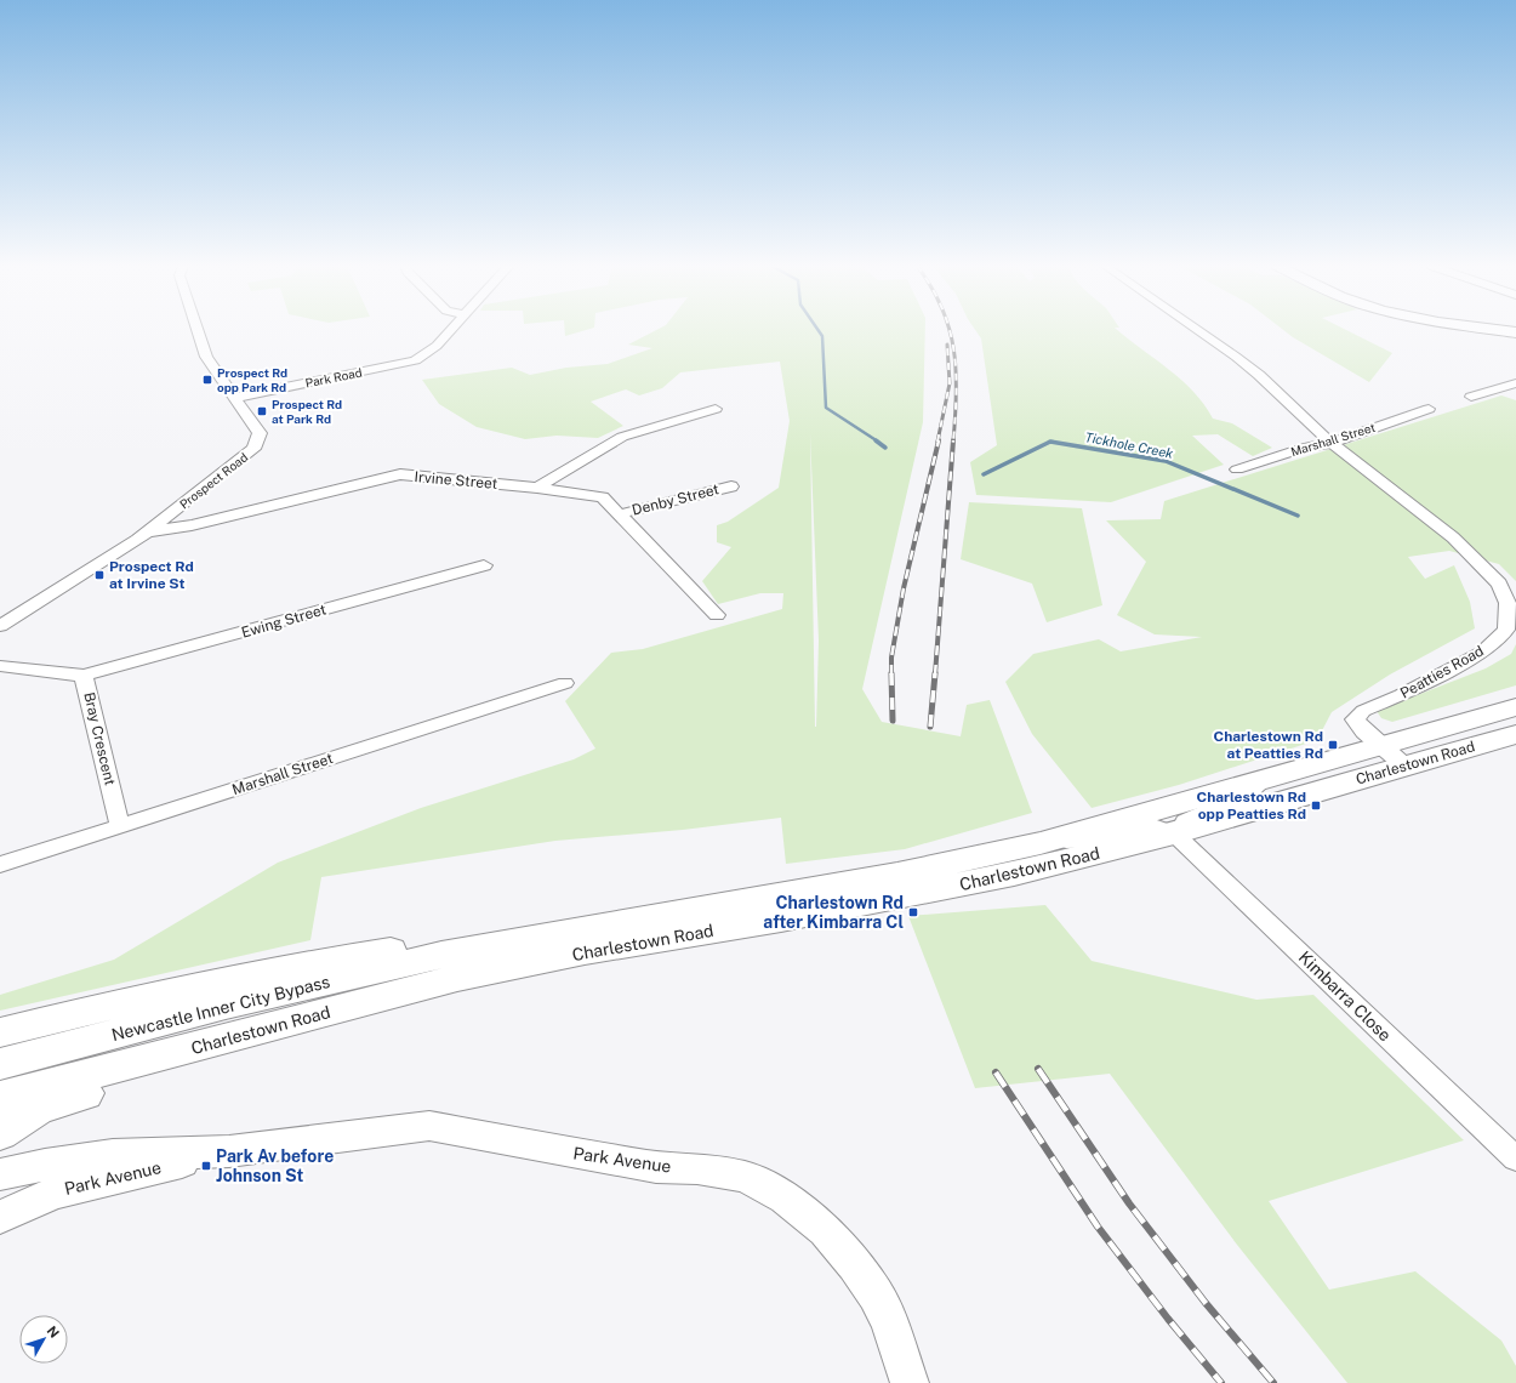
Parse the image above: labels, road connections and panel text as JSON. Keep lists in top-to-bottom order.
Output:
{
  "streets": {
    "highway": ["Charlestown Road", "Newcastle Inner City Bypass"],
    "main road": ["Park Avenue"],
    "street": [
      "Park Road",
      "Marshall Street",
      "Prospect Road",
      "Irvine Street",
      "Denby Street",
      "Ewing Street",
      "Peatties Road",
      "Bray Crescent",
      "Kimbarra Close"
    ]
  },
  "crossings": [
    ["Park Road", "Prospect Road"],
    ["Marshall Street", "Peatties Road"],
    ["Marshall Street", "Bray Crescent"],
    ["Prospect Road", "Irvine Street"],
    ["Irvine Street", "Denby Street"],
    ["Ewing Street", "Bray Crescent"],
    ["Peatties Road", "Charlestown Road"],
    ["Charlestown Road", "Kimbarra Close"],
    ["Charlestown Road", "Newcastle Inner City Bypass"]
  ],
  "water": ["Tickhole Creek"],
  "places": {
    "transit": [
      "Prospect Rd opp Park Rd",
      "Prospect Rd at Park Rd",
      "Prospect Rd at Irvine St",
      "Charlestown Rd at Peatties Rd",
      "Charlestown Rd opp Peatties Rd",
      "Charlestown Rd after Kimbarra Cl",
      "Park Av before Johnson St"
    ]
  },
  "north": "top right"
}
